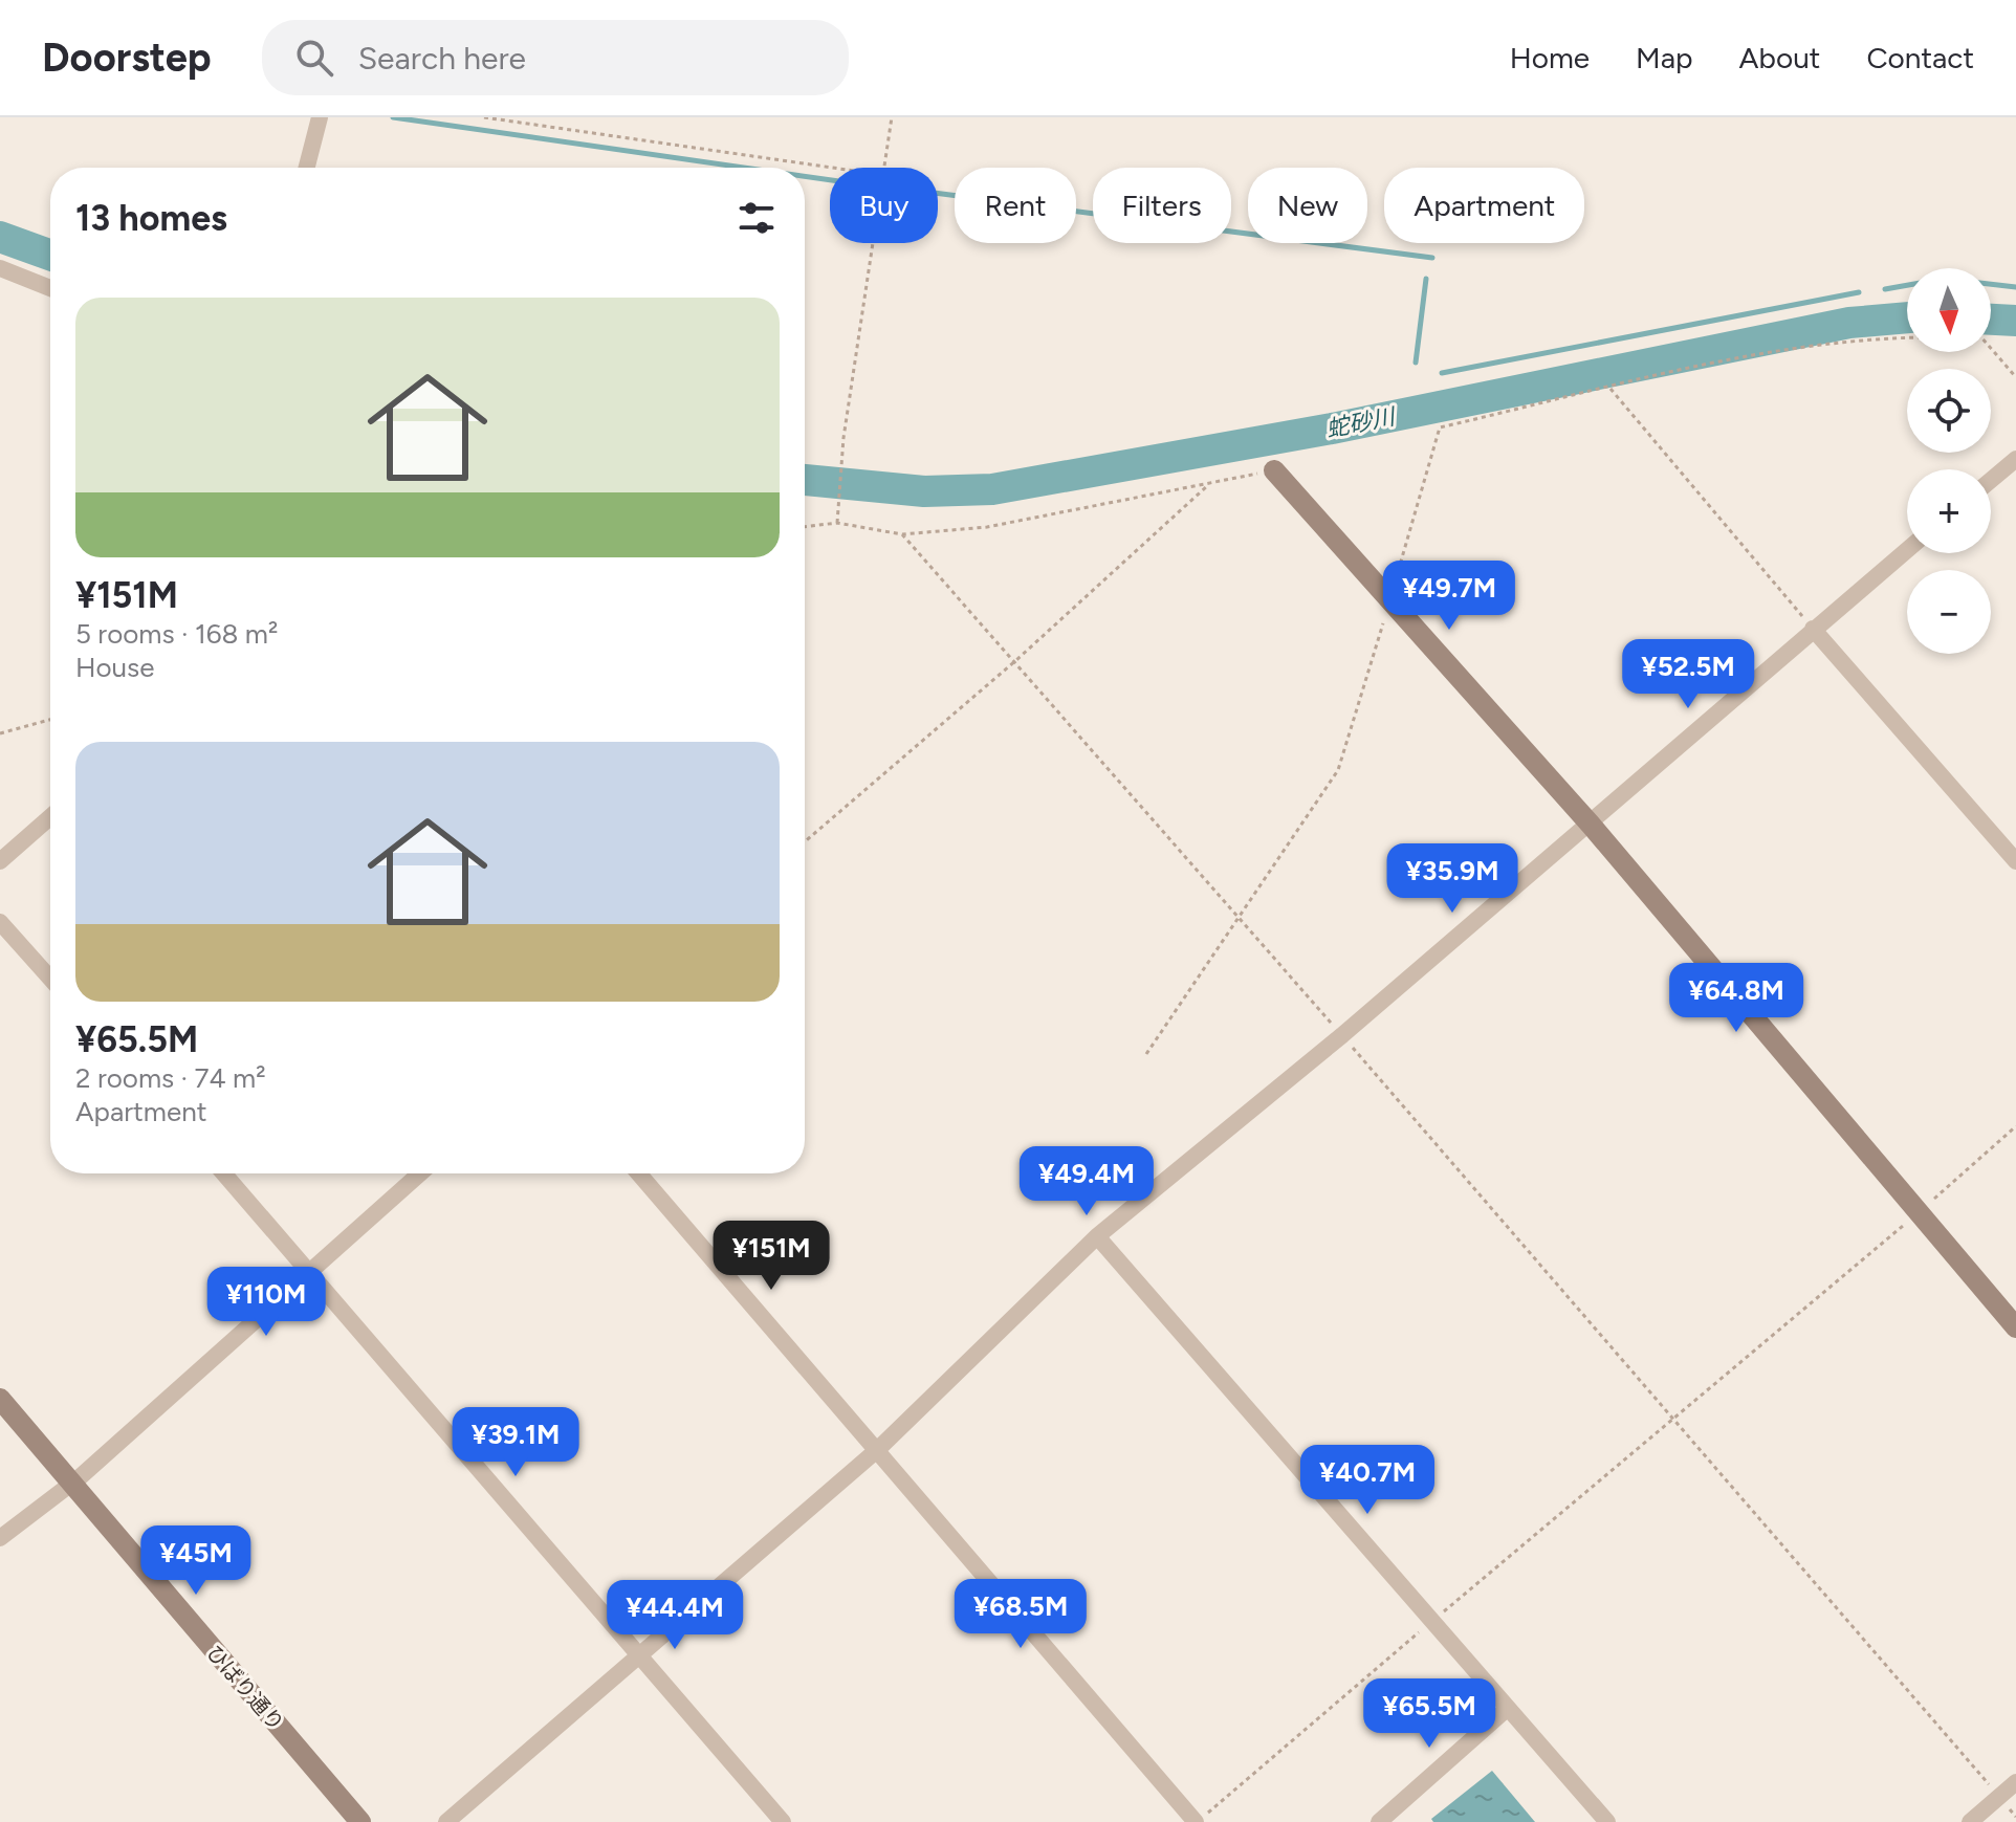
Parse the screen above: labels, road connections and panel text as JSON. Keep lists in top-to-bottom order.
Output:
{
  "streets": {
    "street": ["ひばり通り"]
  },
  "water": ["蛇砂川"],
  "north": "bottom",
  "page": {
    "header": "Doorstep",
    "search": "Search here",
    "nav": [
      "Home",
      "Map",
      "About",
      "Contact"
    ],
    "chip": [
      "Buy",
      "Rent",
      "Filters",
      "New",
      "Apartment"
    ],
    "heading": "13 homes",
    "map_buttons": ["+", "−"],
    "list": [
      {
        "name": "¥151M",
        "note": "5 rooms · 168 m² · House"
      },
      {
        "name": "¥65.5M",
        "note": "2 rooms · 74 m² · Apartment"
      }
    ],
    "price": [
      "¥49.7M",
      "¥52.5M",
      "¥35.9M",
      "¥64.8M",
      "¥49.4M",
      "¥151M",
      "¥110M",
      "¥39.1M",
      "¥40.7M",
      "¥45M",
      "¥68.5M",
      "¥44.4M",
      "¥65.5M"
    ]
  }
}
